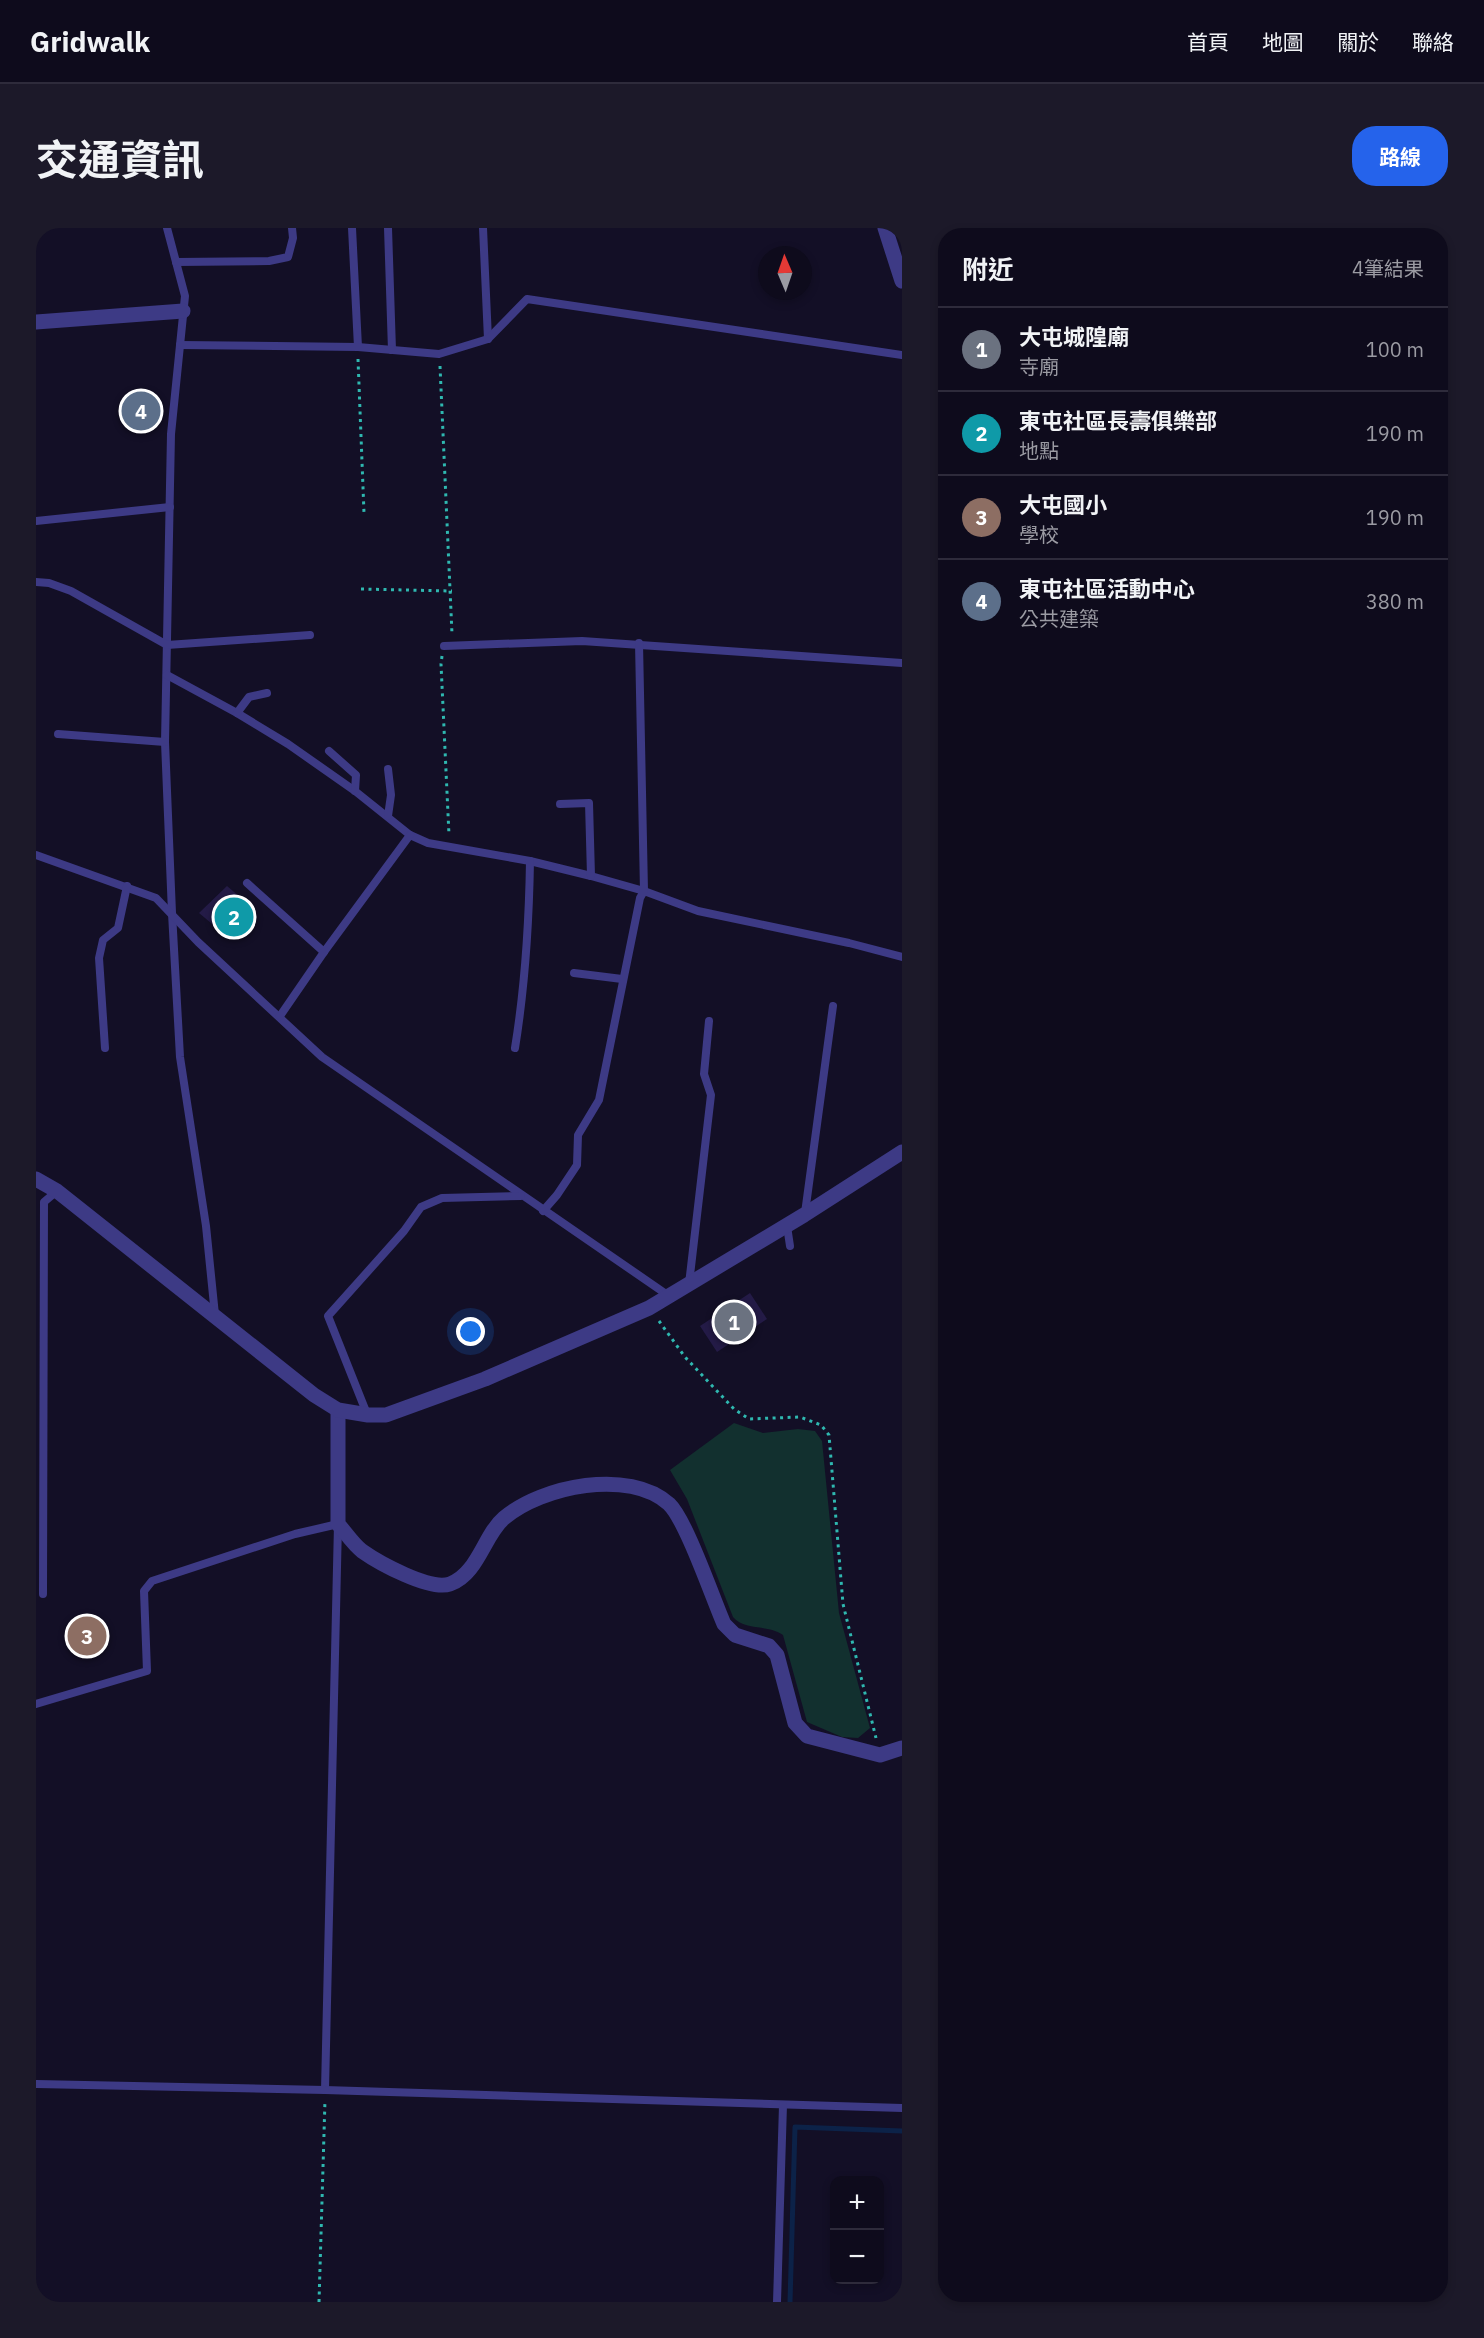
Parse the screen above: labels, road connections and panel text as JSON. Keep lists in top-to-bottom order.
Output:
{
  "north": "top",
  "page": {
    "header": "Gridwalk",
    "nav": [
      "首頁",
      "地圖",
      "關於",
      "聯絡"
    ],
    "title": "交通資訊",
    "buttons": "路線",
    "heading": ["附近", "4筆結果"],
    "list": [
      {
        "mark": "1",
        "name": "大屯城隍廟",
        "note": "寺廟",
        "value": "100 m"
      },
      {
        "mark": "2",
        "name": "東屯社區長壽俱樂部",
        "note": "地點",
        "value": "190 m"
      },
      {
        "mark": "3",
        "name": "大屯國小",
        "note": "學校",
        "value": "190 m"
      },
      {
        "mark": "4",
        "name": "東屯社區活動中心",
        "note": "公共建築",
        "value": "380 m"
      }
    ],
    "pins": [
      "4",
      "2",
      "1",
      "3"
    ],
    "map_buttons": ["+", "−"]
  }
}
